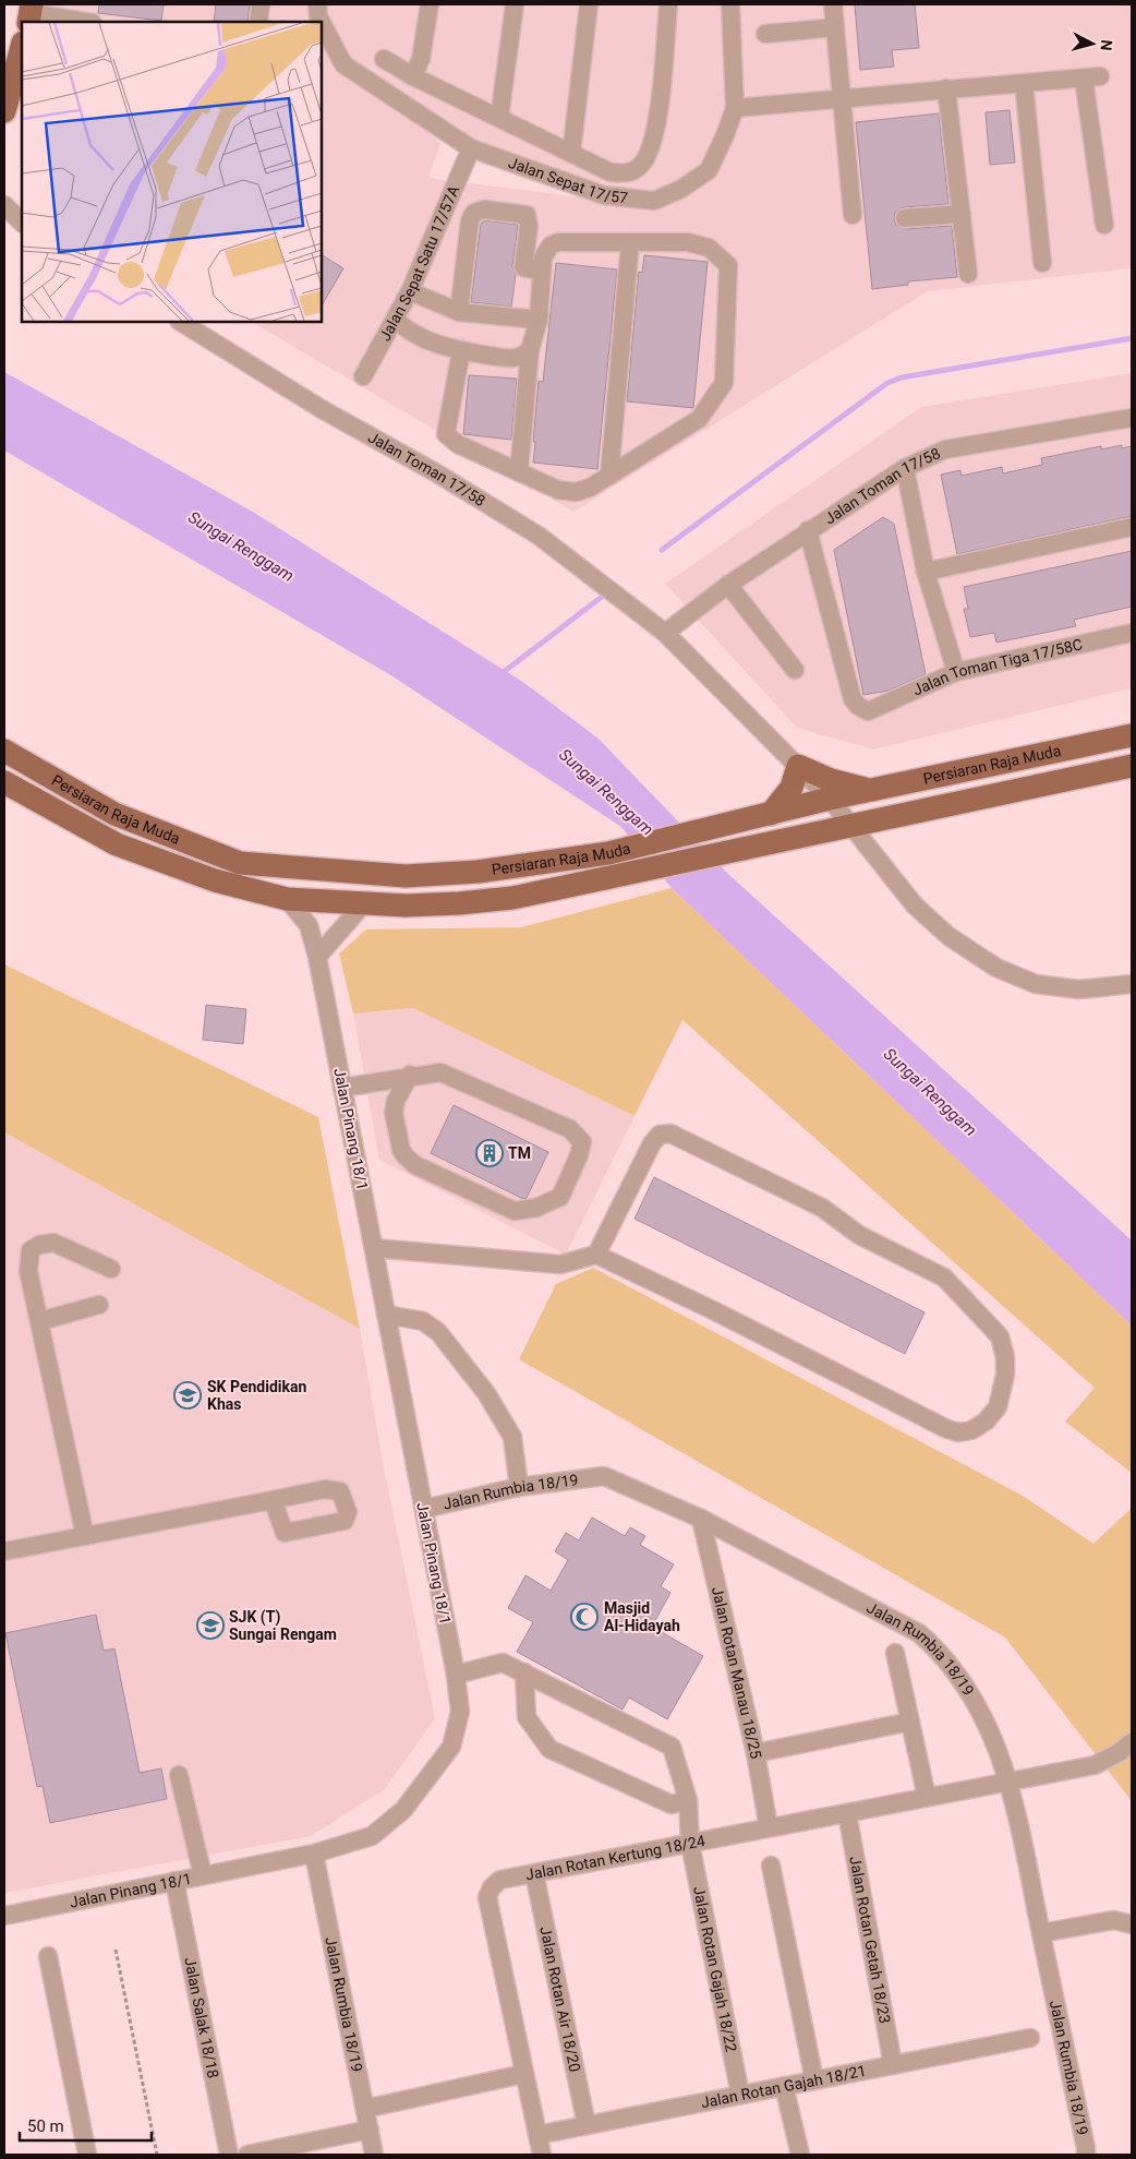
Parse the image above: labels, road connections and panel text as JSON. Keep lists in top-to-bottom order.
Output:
{
  "streets": {
    "main road": ["Persiaran Raja Muda"],
    "street": [
      "Jalan Sepat 17/57",
      "Jalan Sepat Satu 17/57A",
      "Jalan Toman 17/58",
      "Jalan Toman Tiga 17/58C",
      "Jalan Pinang 18/1",
      "Jalan Rumbia 18/19",
      "Jalan Rotan Manau 18/25",
      "Jalan Rotan Kertung 18/24",
      "Jalan Rotan Getah 18/23",
      "Jalan Rotan Gajah 18/22",
      "Jalan Rotan Air 18/20",
      "Jalan Salak 18/18",
      "Jalan Rotan Gajah 18/21"
    ]
  },
  "crossings": [
    ["Jalan Sepat 17/57", "Jalan Sepat Satu 17/57A"],
    ["Jalan Toman 17/58", "Jalan Toman Tiga 17/58C"],
    ["Jalan Toman 17/58", "Persiaran Raja Muda"],
    ["Persiaran Raja Muda", "Jalan Pinang 18/1"],
    ["Jalan Pinang 18/1", "Jalan Rumbia 18/19"],
    ["Jalan Pinang 18/1", "Jalan Rotan Gajah 18/22"],
    ["Jalan Pinang 18/1", "Jalan Salak 18/18"],
    ["Jalan Rumbia 18/19", "Jalan Rotan Manau 18/25"],
    ["Jalan Rumbia 18/19", "Jalan Rotan Kertung 18/24"],
    ["Jalan Rotan Manau 18/25", "Jalan Rotan Kertung 18/24"],
    ["Jalan Rotan Kertung 18/24", "Jalan Rotan Getah 18/23"],
    ["Jalan Rotan Kertung 18/24", "Jalan Rotan Gajah 18/22"],
    ["Jalan Rotan Kertung 18/24", "Jalan Rotan Air 18/20"],
    ["Jalan Rotan Kertung 18/24", "Jalan Rotan Gajah 18/21"],
    ["Jalan Rotan Getah 18/23", "Jalan Rotan Gajah 18/21"],
    ["Jalan Rotan Gajah 18/22", "Jalan Rotan Gajah 18/21"],
    ["Jalan Rotan Air 18/20", "Jalan Rotan Gajah 18/21"]
  ],
  "water": ["Sungai Renggam"],
  "places": {
    "building": ["TM"],
    "school or university": ["SK Pendidikan Khas", "SJK (T) Sungai Rengam"],
    "mosque": ["Masjid Al-Hidayah"]
  },
  "scale_bar": "50 m",
  "north": "right"
}
